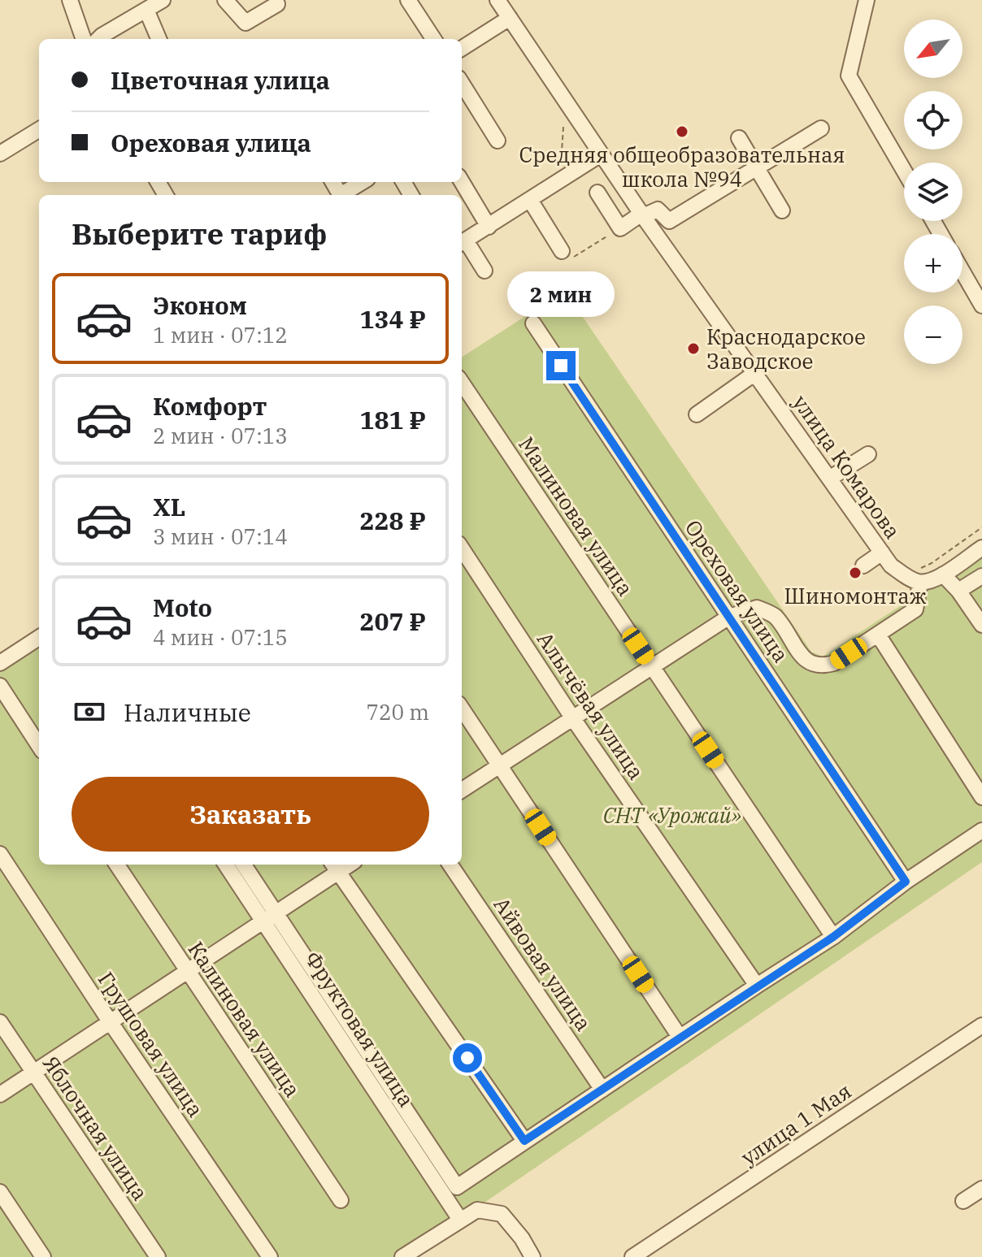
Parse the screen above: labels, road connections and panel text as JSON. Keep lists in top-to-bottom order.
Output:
{
  "streets": {
    "street": [
      "улица Комарова",
      "Малиновая улица",
      "Ореховая улица",
      "Алычёвая улица",
      "Айвовая улица",
      "Калиновая улица",
      "Фруктовая улица",
      "Грушовая улица",
      "улица 1 Мая",
      "Яблочная улица"
    ]
  },
  "parks": ["СНТ «Урожай»"],
  "places": ["Средняя общеобразовательная школа №94", "Краснодарское Заводское", "Шиномонтаж"],
  "north": "bottom left",
  "page": {
    "map_buttons": ["+", "−"],
    "banner": ["Цветочная улица", "Ореховая улица"],
    "heading": "Выберите тариф",
    "bubble": "2 мин",
    "list": [
      {
        "name": "Эконом",
        "note": "1 мин · 07:12",
        "value": "134 ₽"
      },
      {
        "name": "Комфорт",
        "note": "2 мин · 07:13",
        "value": "181 ₽"
      },
      {
        "name": "XL",
        "note": "3 мин · 07:14",
        "value": "228 ₽"
      },
      {
        "name": "Moto",
        "note": "4 мин · 07:15",
        "value": "207 ₽"
      }
    ],
    "pay": ["Наличные", "720 m"],
    "buttons": "Заказать"
  }
}
